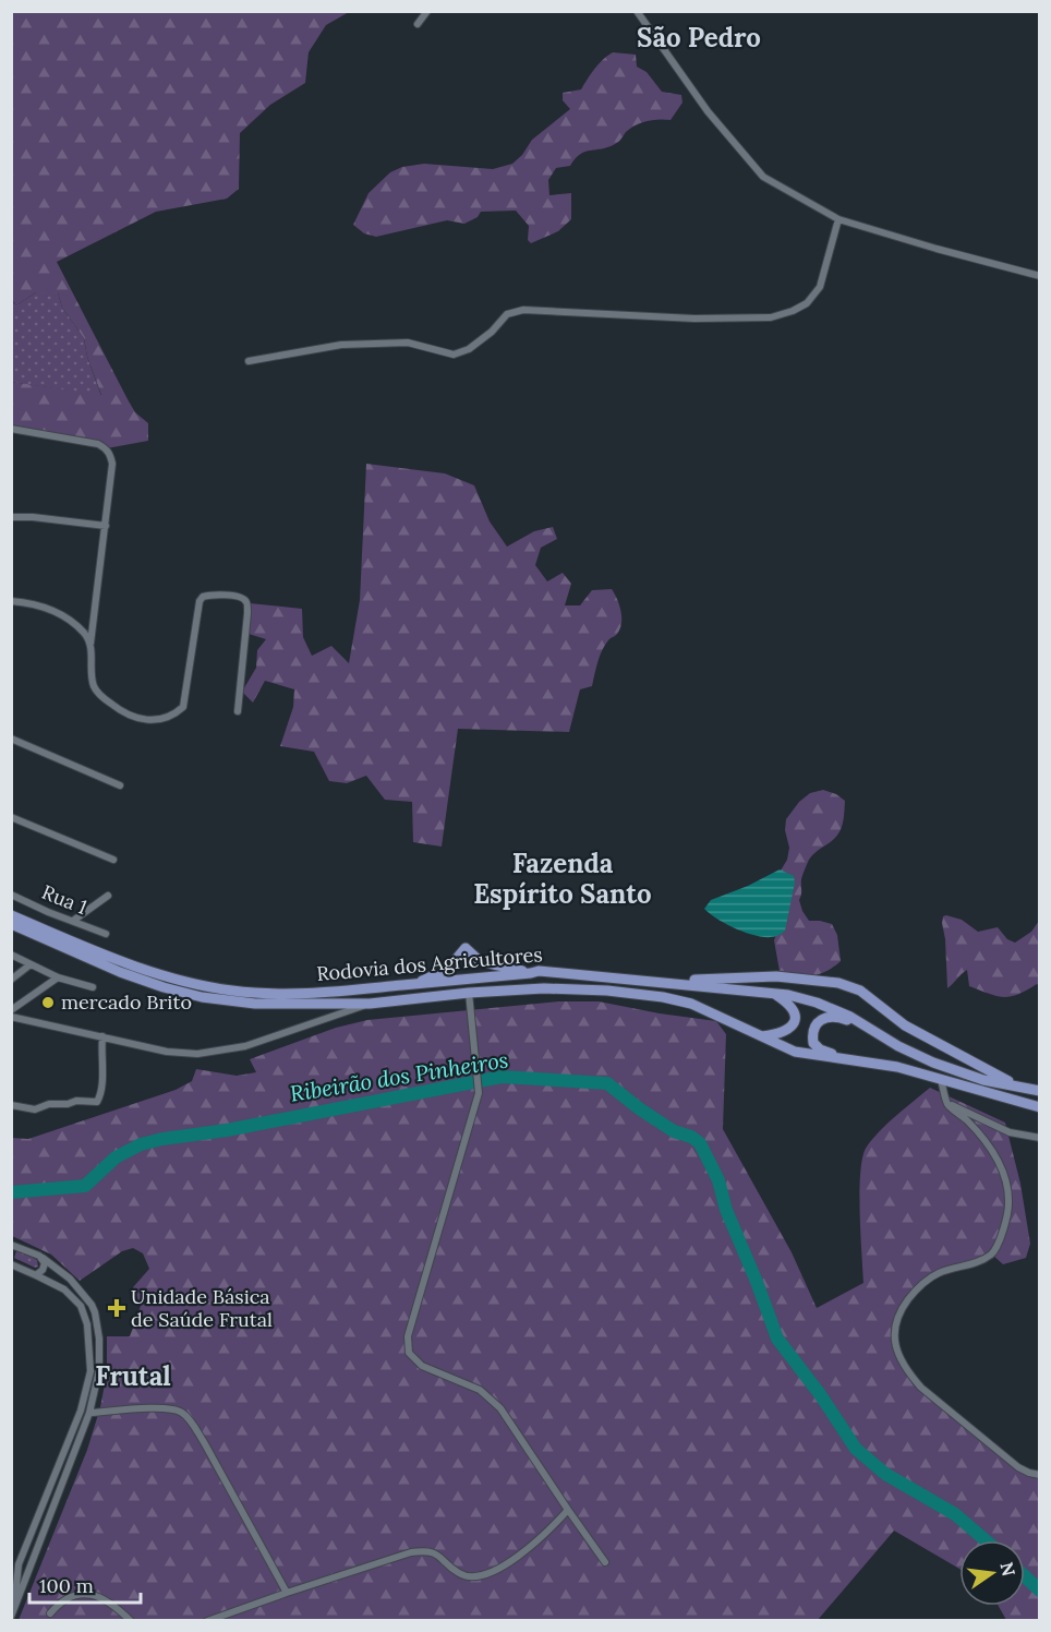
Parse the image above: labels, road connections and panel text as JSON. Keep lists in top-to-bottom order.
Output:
{
  "streets": {
    "main road": ["Rodovia dos Agricultores"],
    "street": ["Rua 1"]
  },
  "districts": ["São Pedro", "Fazenda Espírito Santo", "Frutal"],
  "water": ["Ribeirão dos Pinheiros"],
  "places": {
    "other": ["mercado Brito"],
    "health": ["Unidade Básica de Saúde Frutal"]
  },
  "scale_bar": "100 m",
  "north": "right"
}
